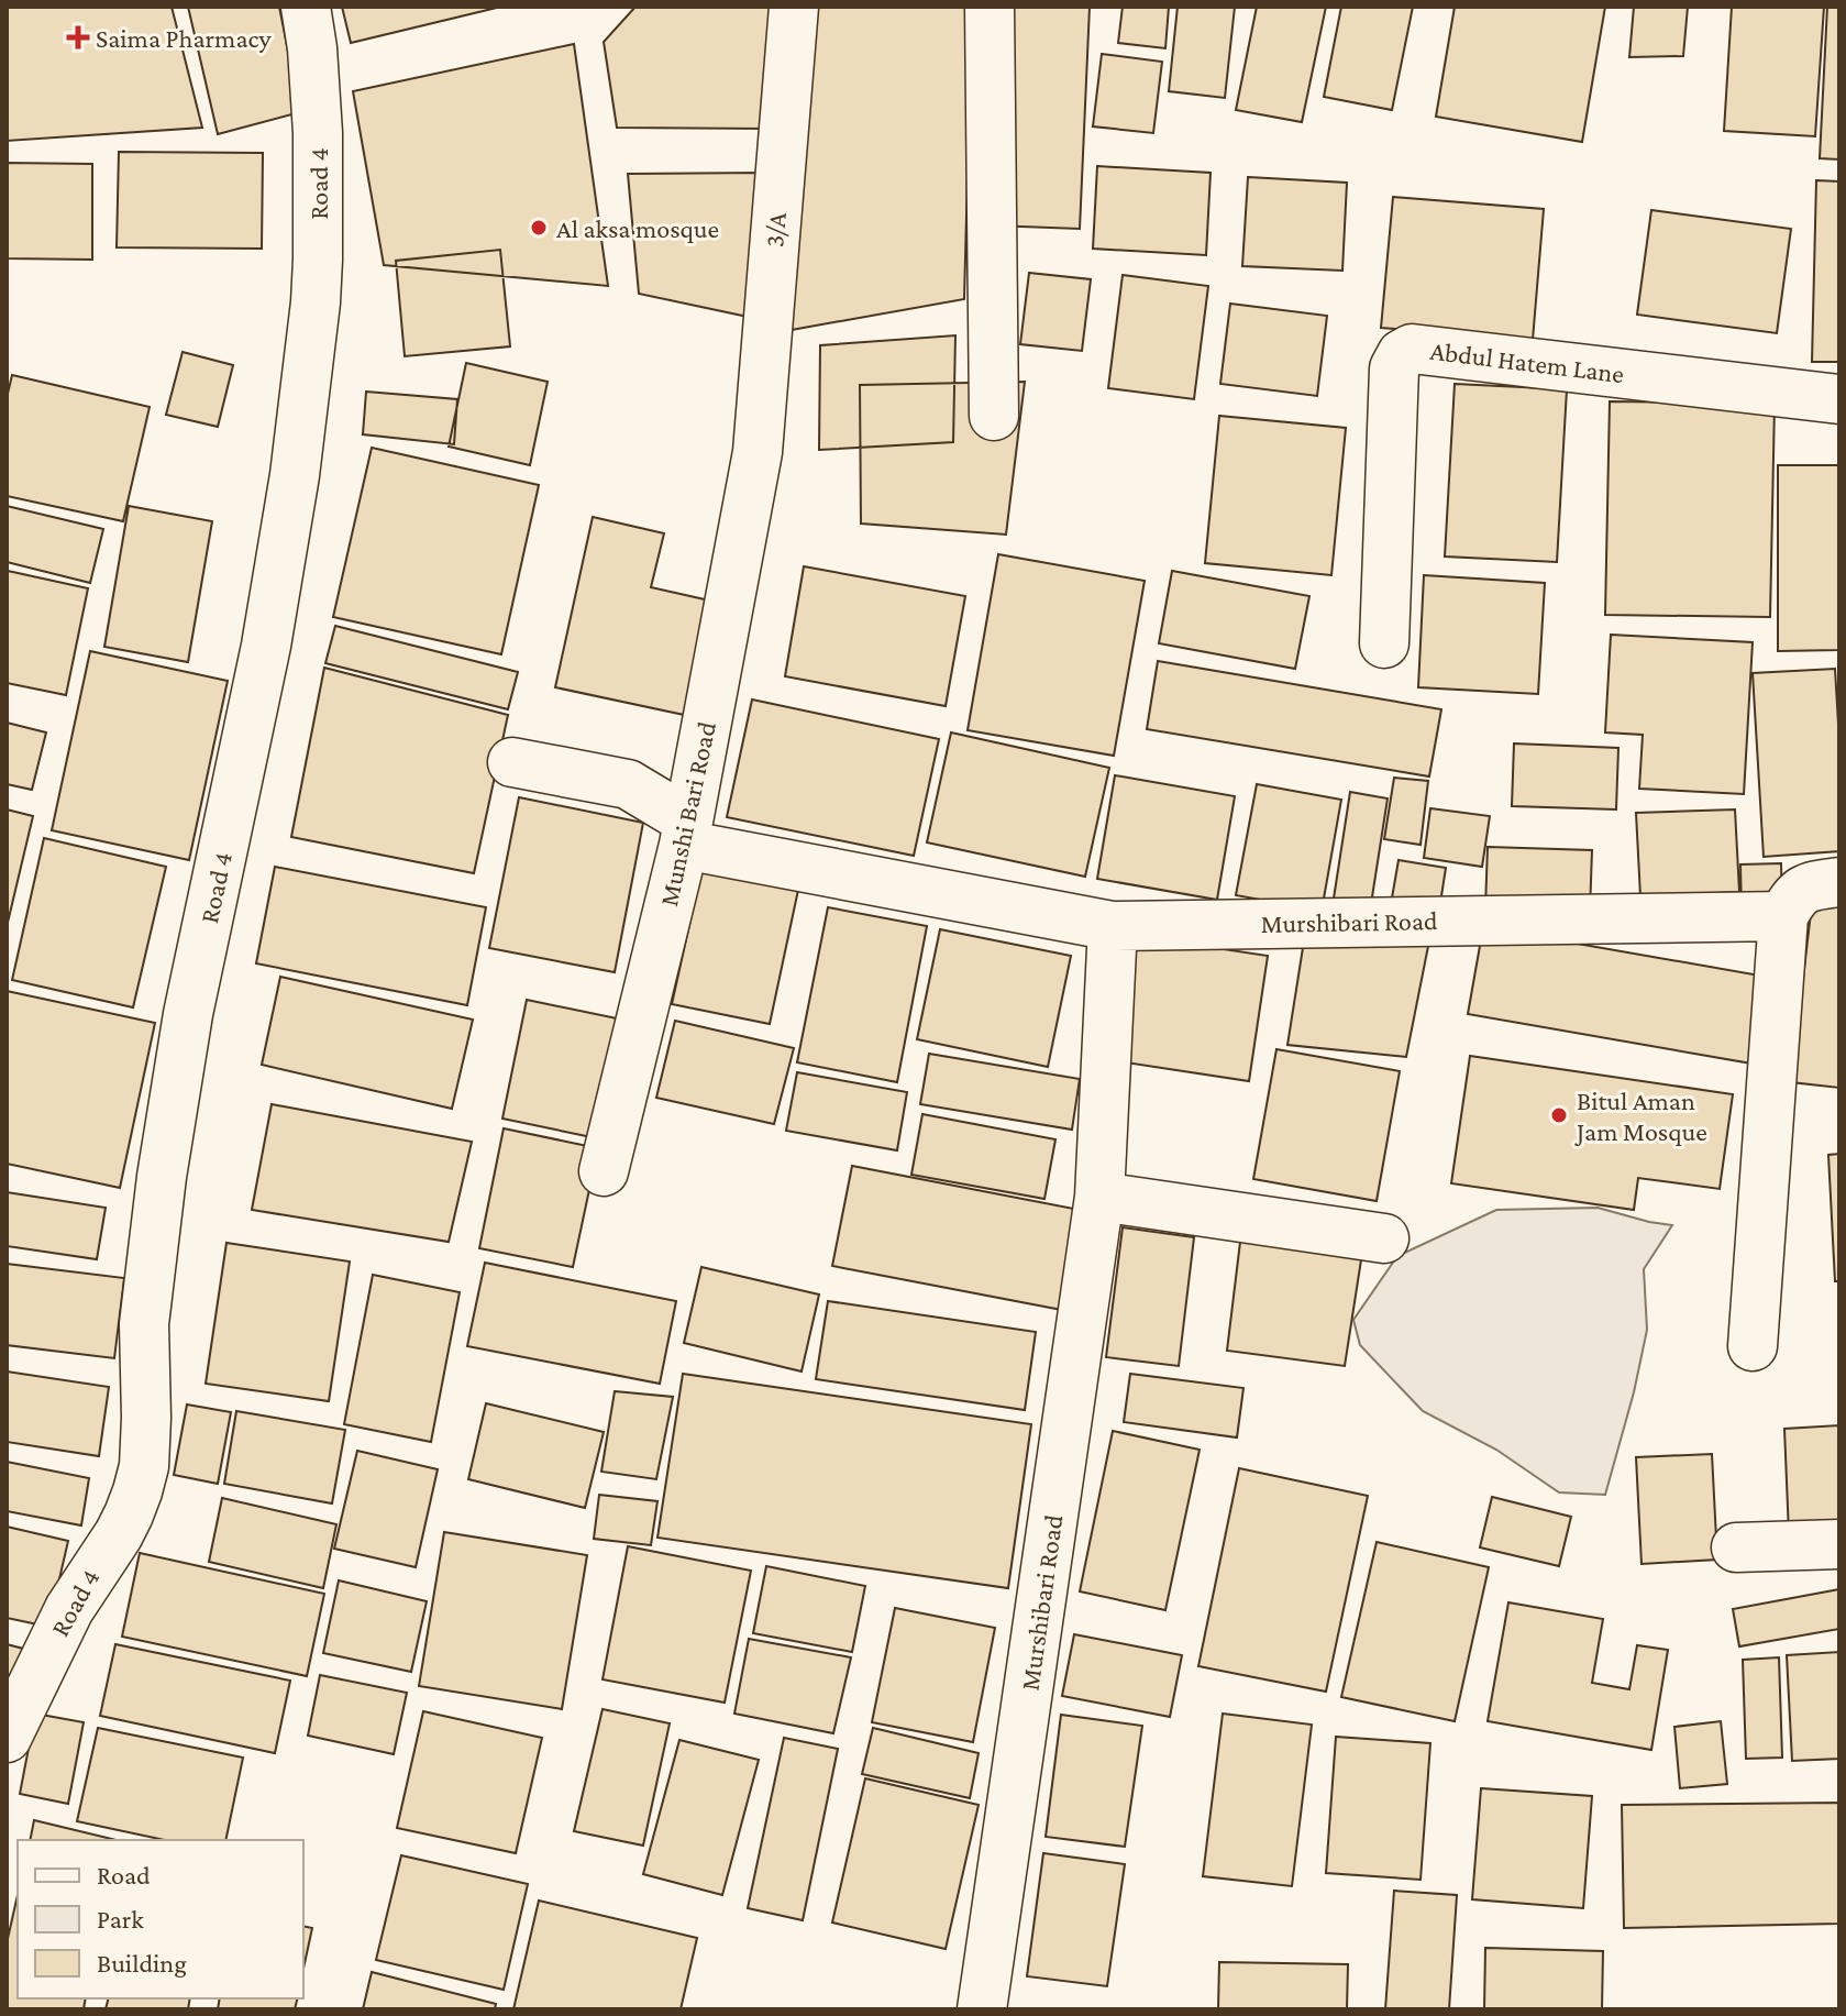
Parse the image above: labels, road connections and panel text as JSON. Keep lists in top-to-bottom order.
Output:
{
  "streets": {
    "street": [
      "Road 4",
      "3/A",
      "Abdul Hatem Lane",
      "Munshi Bari Road",
      "Murshibari Road"
    ]
  },
  "crossings": [
    ["3/A", "Munshi Bari Road"]
  ],
  "places": {
    "health": ["Saima Pharmacy"],
    "other": ["Al aksa mosque", "Bitul Aman Jam Mosque"]
  },
  "legend": ["Road", "Park", "Building"]
}
